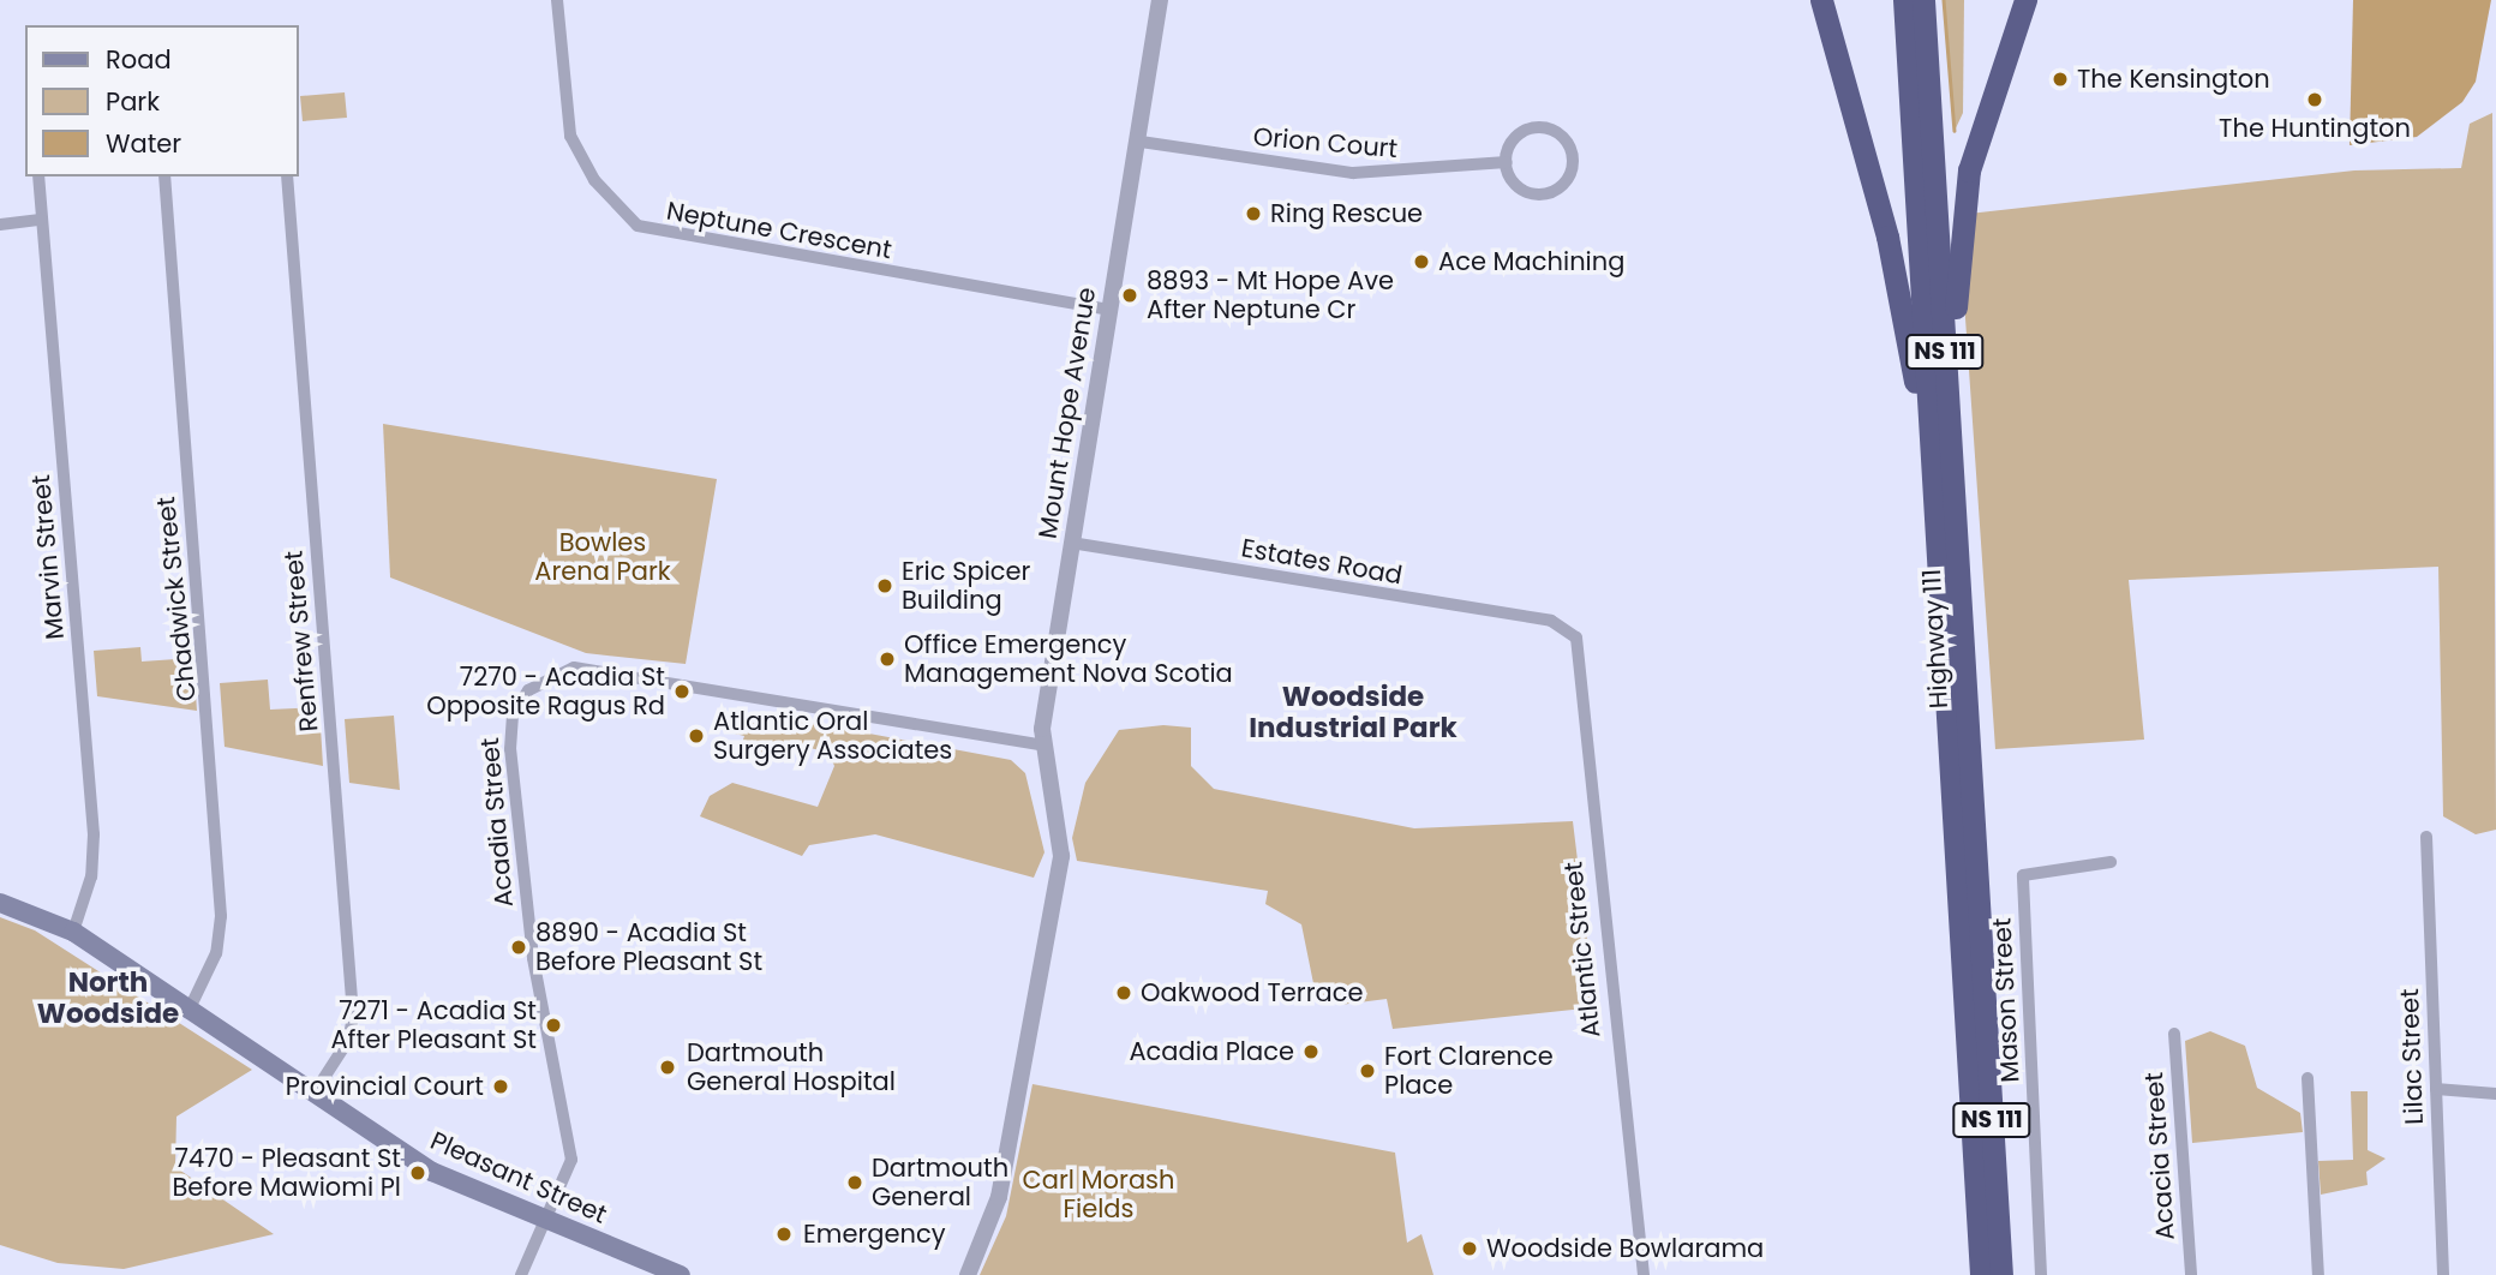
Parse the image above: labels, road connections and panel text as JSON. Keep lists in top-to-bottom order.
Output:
{
  "streets": {
    "highway": ["NS 111", "Highway 111"],
    "main road": ["Pleasant Street"],
    "street": [
      "Orion Court",
      "Neptune Crescent",
      "Mount Hope Avenue",
      "Marvin Street",
      "Estates Road",
      "Chadwick Street",
      "Renfrew Street",
      "Acadia Street",
      "Atlantic Street",
      "Mason Street",
      "Lilac Street",
      "Acacia Street"
    ]
  },
  "crossings": [
    ["Orion Court", "Mount Hope Avenue"],
    ["Neptune Crescent", "Mount Hope Avenue"],
    ["Mount Hope Avenue", "Estates Road"],
    ["Mount Hope Avenue", "Acadia Street"],
    ["Marvin Street", "Pleasant Street"],
    ["Estates Road", "Atlantic Street"],
    ["Chadwick Street", "Pleasant Street"],
    ["Renfrew Street", "Pleasant Street"],
    ["Acadia Street", "Pleasant Street"]
  ],
  "districts": ["Woodside Industrial Park", "North Woodside"],
  "parks": ["Bowles Arena Park", "Carl Morash Fields"],
  "places": [
    "The Kensington",
    "The Huntington",
    "Ring Rescue",
    "Ace Machining",
    "8893 - Mt Hope Ave After Neptune Cr",
    "Eric Spicer Building",
    "Office Emergency Management Nova Scotia",
    "7270 - Acadia St Opposite Ragus Rd",
    "Atlantic Oral Surgery Associates",
    "8890 - Acadia St Before Pleasant St",
    "Oakwood Terrace",
    "7271 - Acadia St After Pleasant St",
    "Acadia Place",
    "Dartmouth General Hospital",
    "Fort Clarence Place",
    "Provincial Court",
    "7470 - Pleasant St Before Mawiomi Pl",
    "Dartmouth General",
    "Emergency",
    "Woodside Bowlarama"
  ],
  "legend": ["Road", "Park", "Water"]
}
